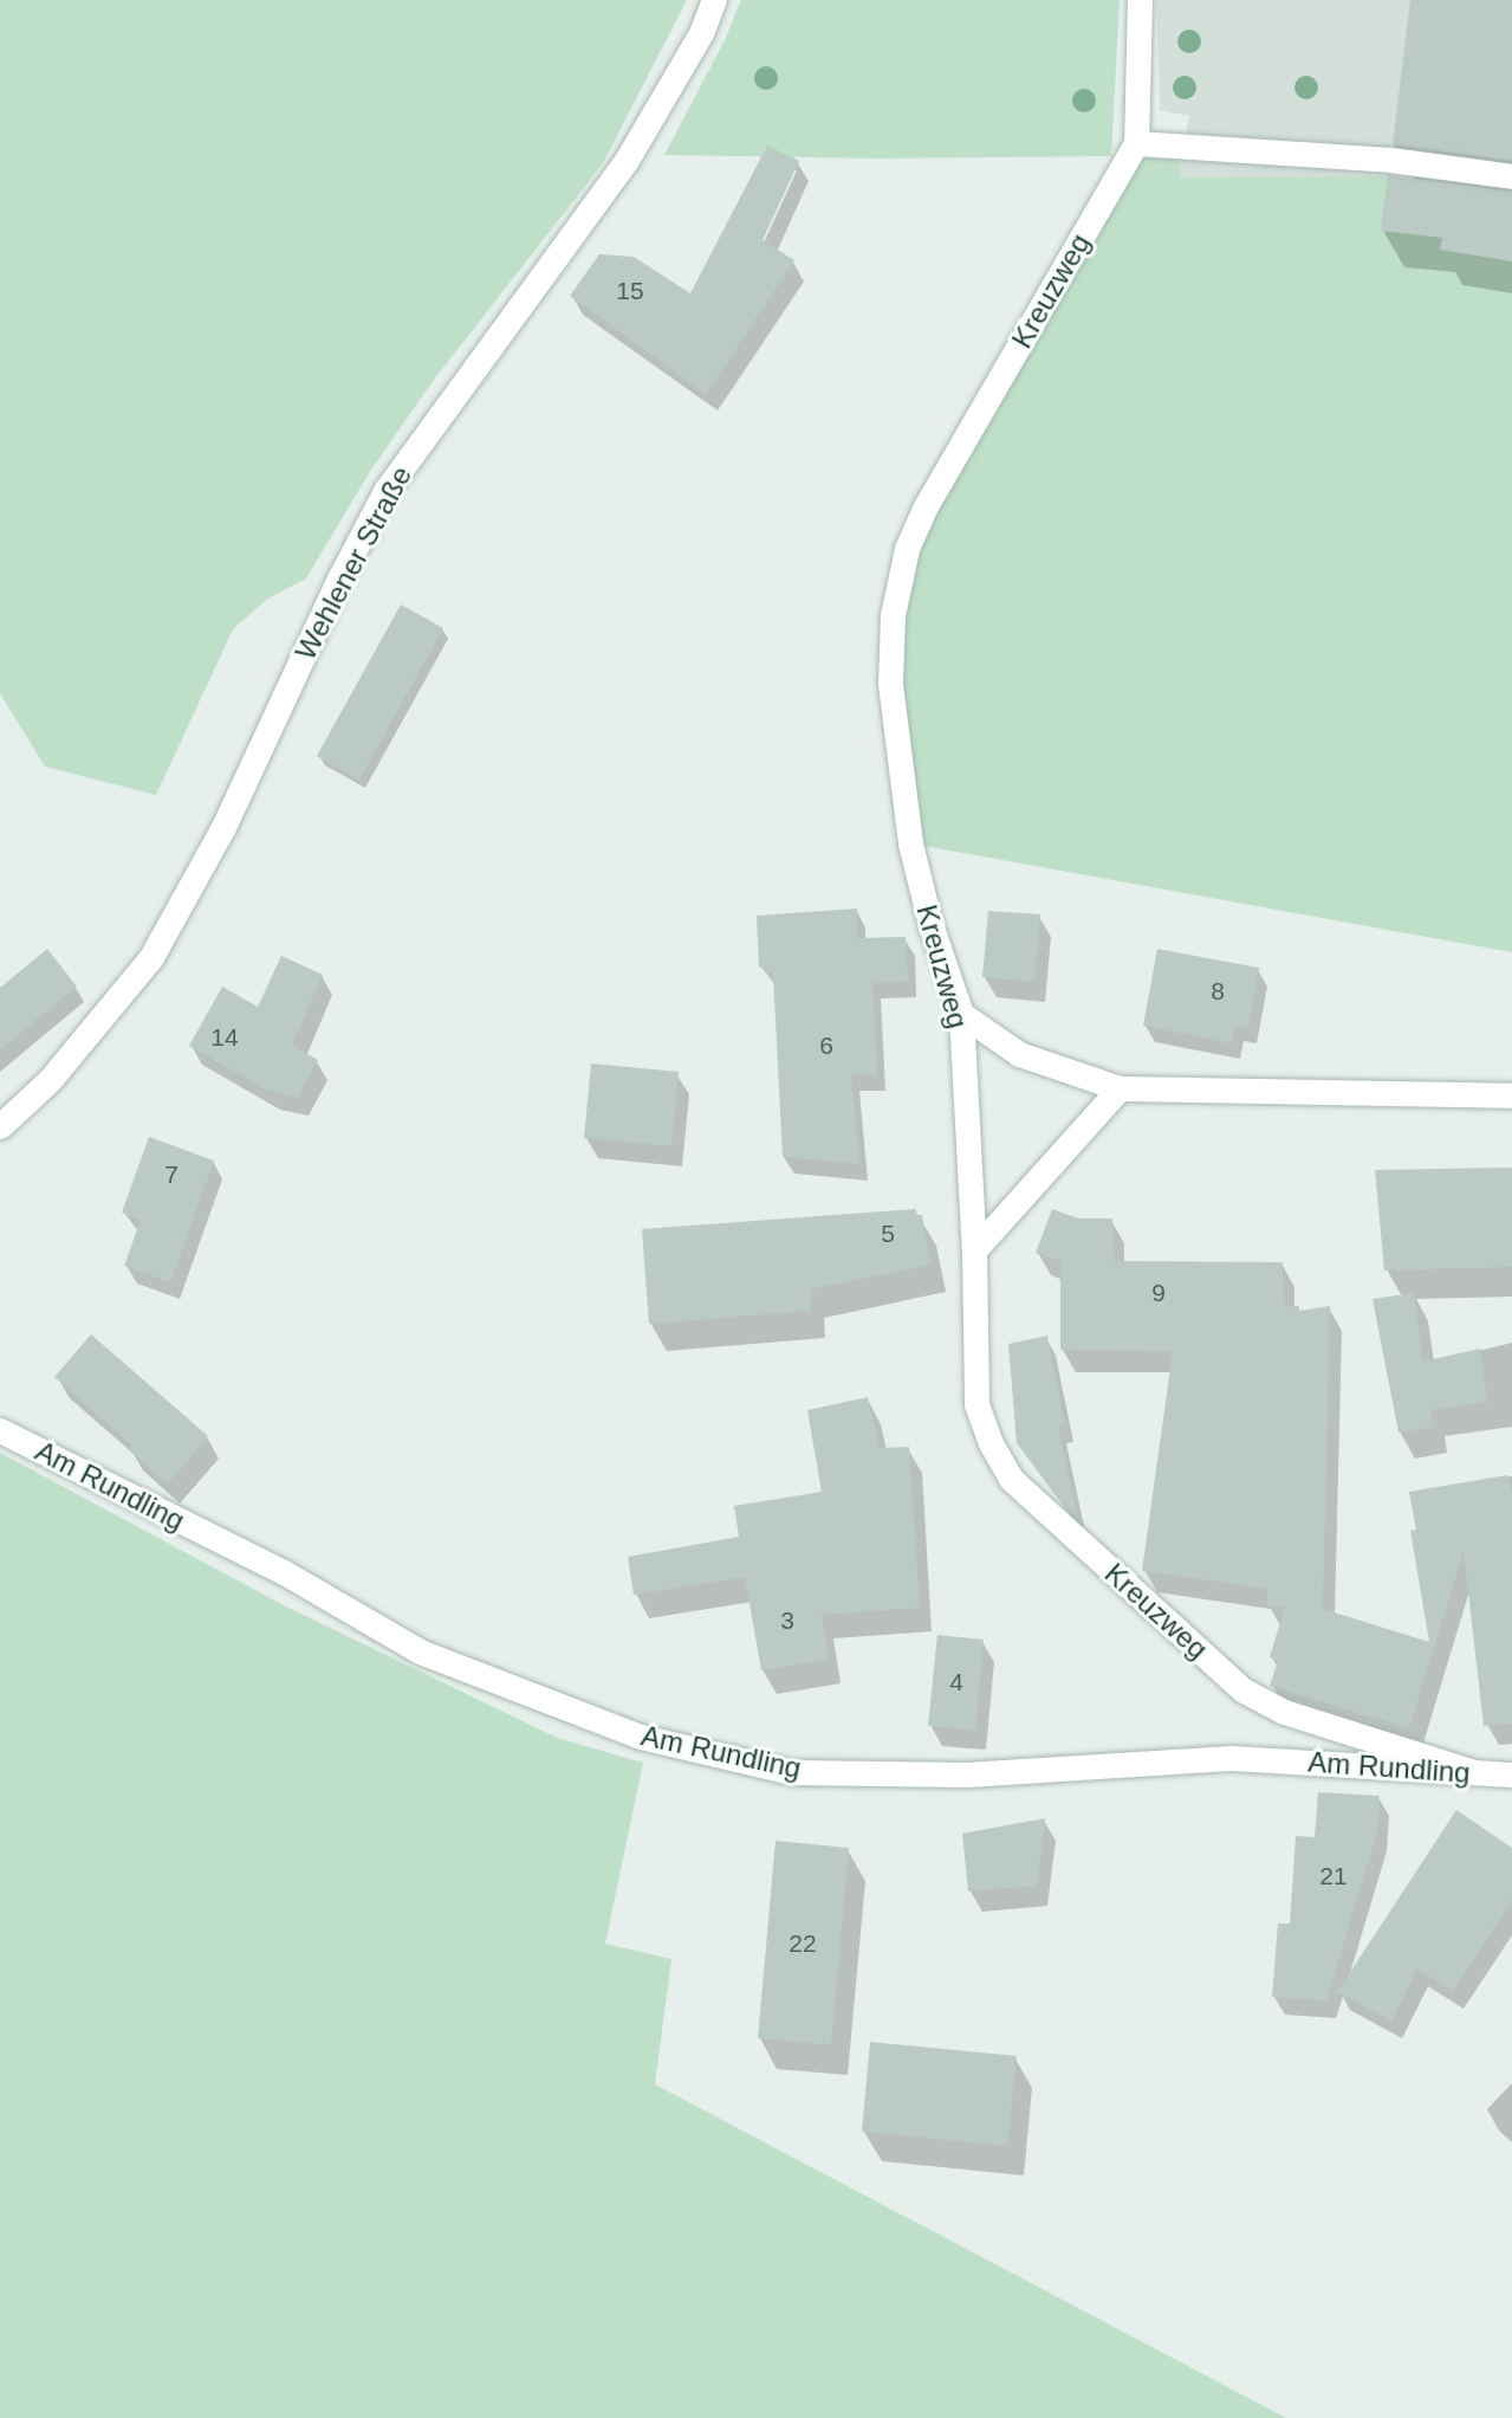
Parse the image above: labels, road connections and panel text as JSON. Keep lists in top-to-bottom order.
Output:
{
  "streets": {
    "street": ["Kreuzweg", "Wehlener Straße", "Am Rundling"]
  },
  "crossings": [
    ["Kreuzweg", "Am Rundling"]
  ],
  "house_numbers": [
    "15",
    "8",
    "14",
    "6",
    "7",
    "5",
    "9",
    "3",
    "4",
    "21",
    "22"
  ]
}
